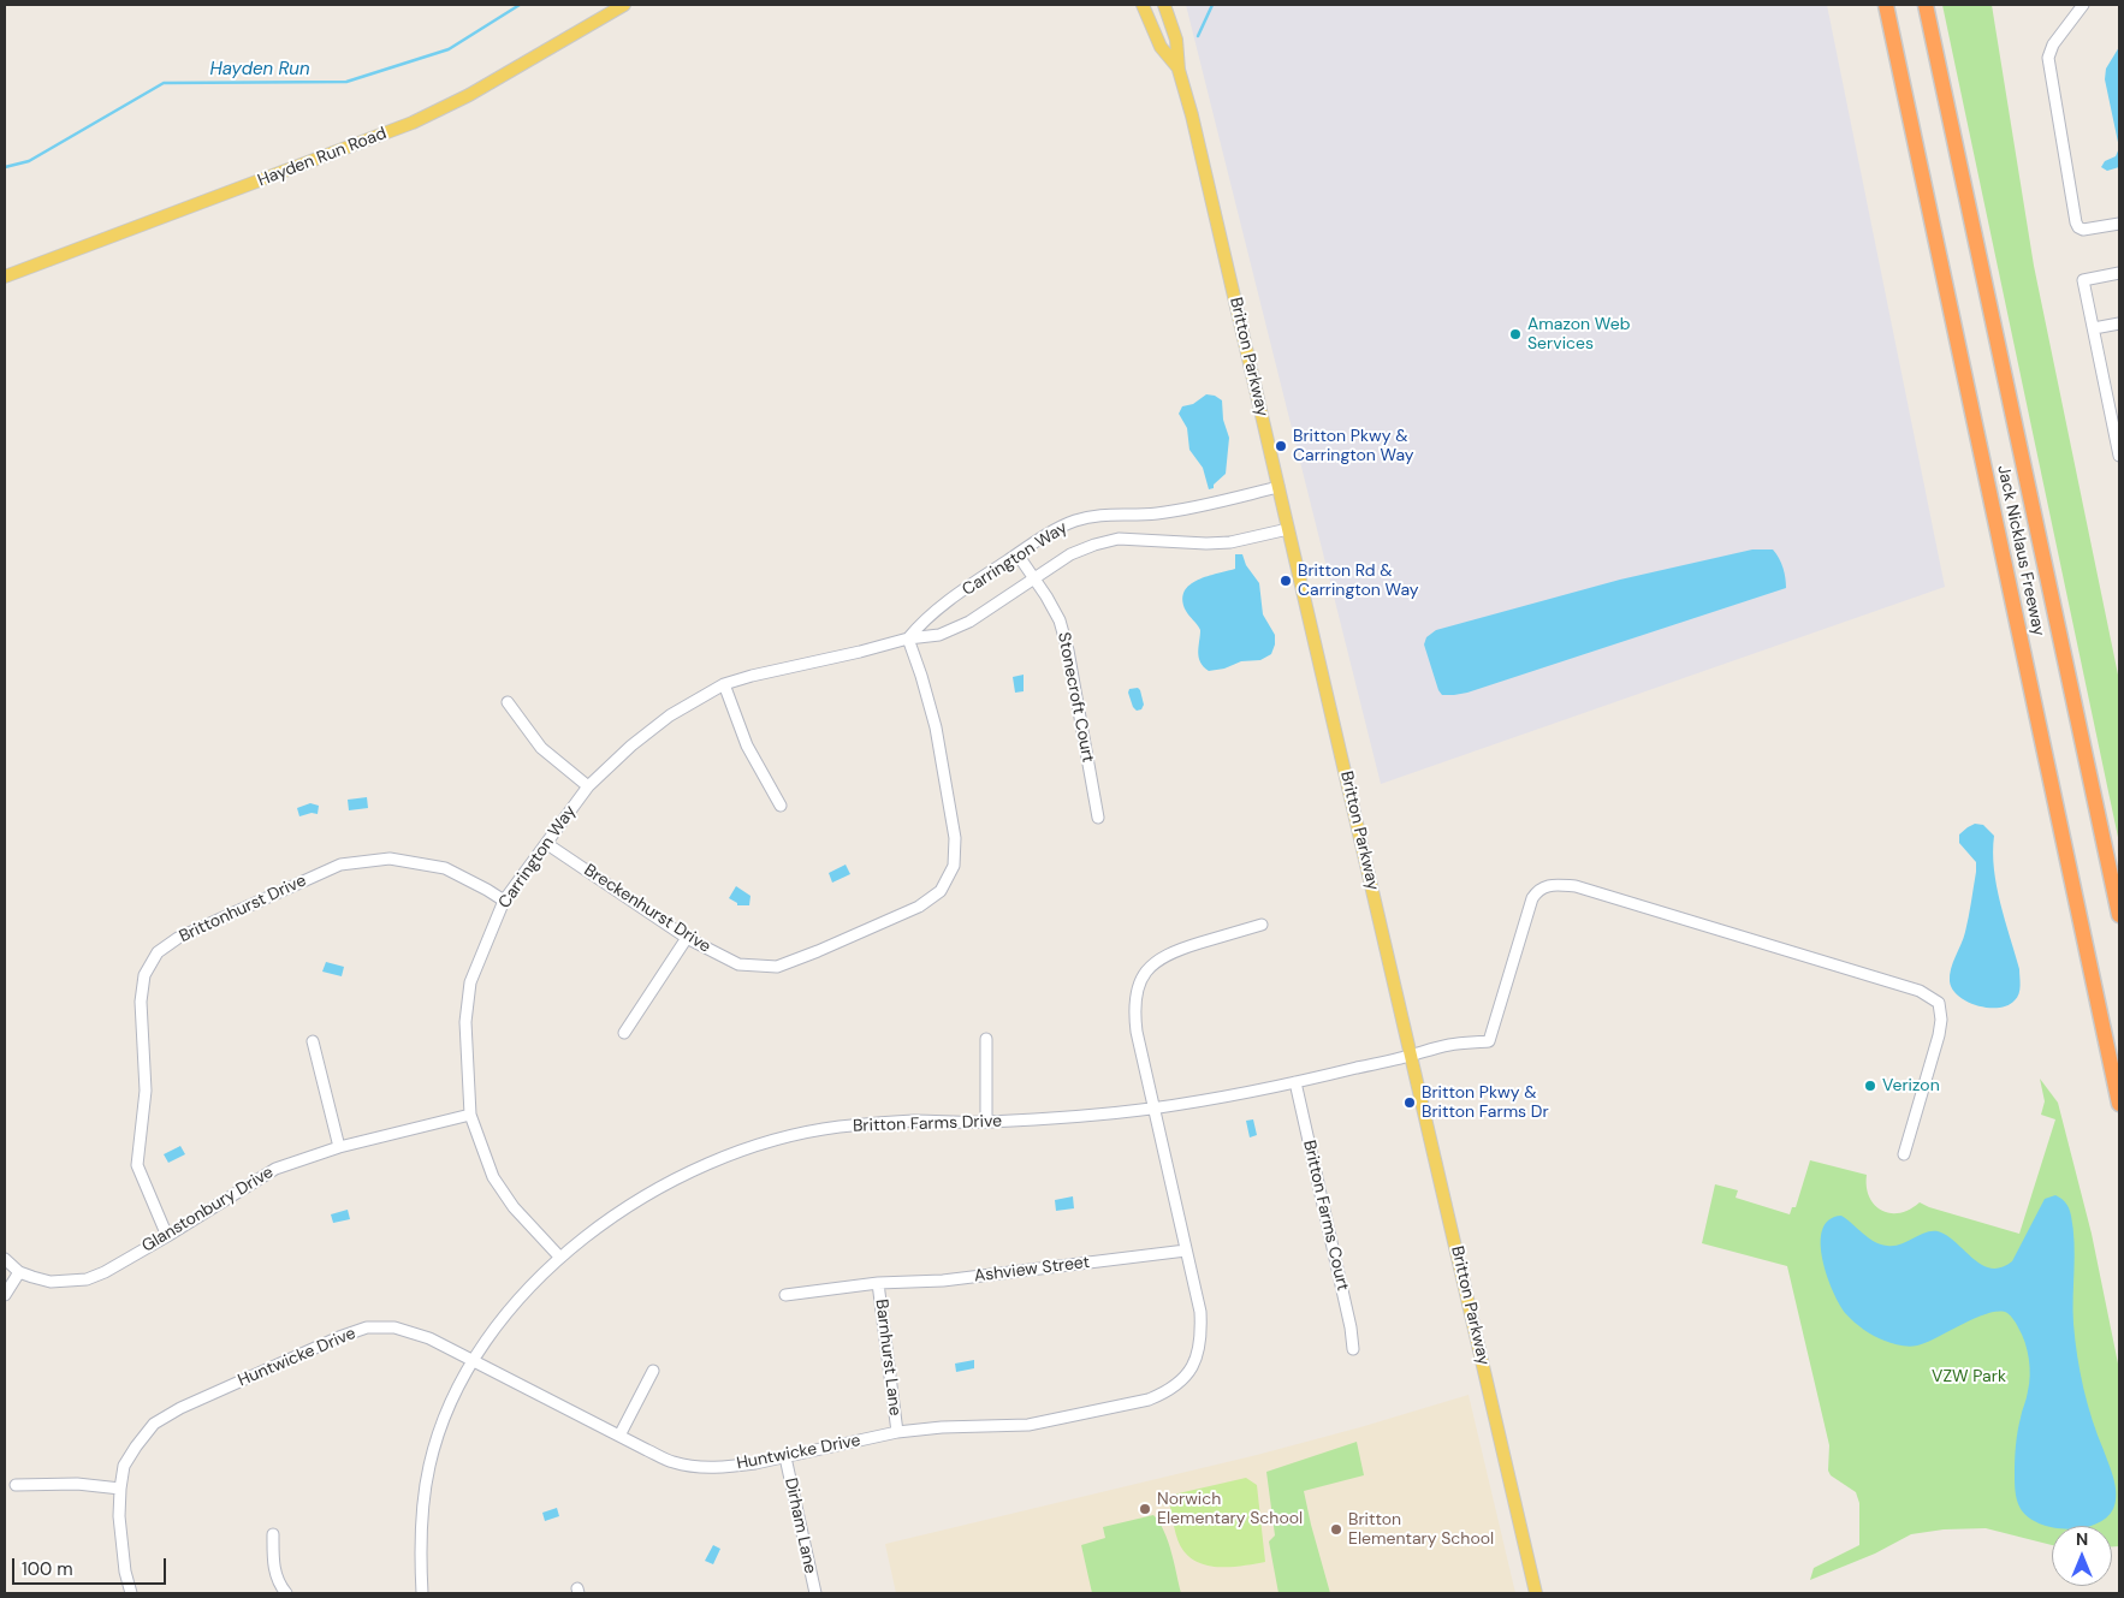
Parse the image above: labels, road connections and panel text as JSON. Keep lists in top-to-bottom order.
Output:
{
  "streets": {
    "highway": ["Jack Nicklaus Freeway"],
    "main road": ["Hayden Run Road", "Britton Parkway"],
    "street": [
      "Carrington Way",
      "Stonecroft Court",
      "Brittonhurst Drive",
      "Breckenhurst Drive",
      "Britton Farms Drive",
      "Glanstonbury Drive",
      "Britton Farms Court",
      "Ashview Street",
      "Huntwicke Drive",
      "Barnhurst Lane",
      "Dirham Lane"
    ]
  },
  "crossings": [
    ["Britton Parkway", "Carrington Way"],
    ["Britton Parkway", "Britton Farms Drive"],
    ["Carrington Way", "Stonecroft Court"],
    ["Carrington Way", "Brittonhurst Drive"],
    ["Carrington Way", "Breckenhurst Drive"],
    ["Carrington Way", "Britton Farms Drive"],
    ["Carrington Way", "Glanstonbury Drive"],
    ["Brittonhurst Drive", "Glanstonbury Drive"],
    ["Britton Farms Drive", "Britton Farms Court"],
    ["Britton Farms Drive", "Huntwicke Drive"],
    ["Ashview Street", "Huntwicke Drive"],
    ["Ashview Street", "Barnhurst Lane"],
    ["Huntwicke Drive", "Barnhurst Lane"],
    ["Huntwicke Drive", "Dirham Lane"]
  ],
  "water": ["Hayden Run"],
  "parks": ["VZW Park"],
  "places": [
    "Amazon Web Services",
    "Britton Pkwy & Carrington Way",
    "Britton Rd & Carrington Way",
    "Verizon",
    "Britton Pkwy & Britton Farms Dr",
    "Norwich Elementary School",
    "Britton Elementary School"
  ],
  "scale_bar": "100 m",
  "north": "top"
}
